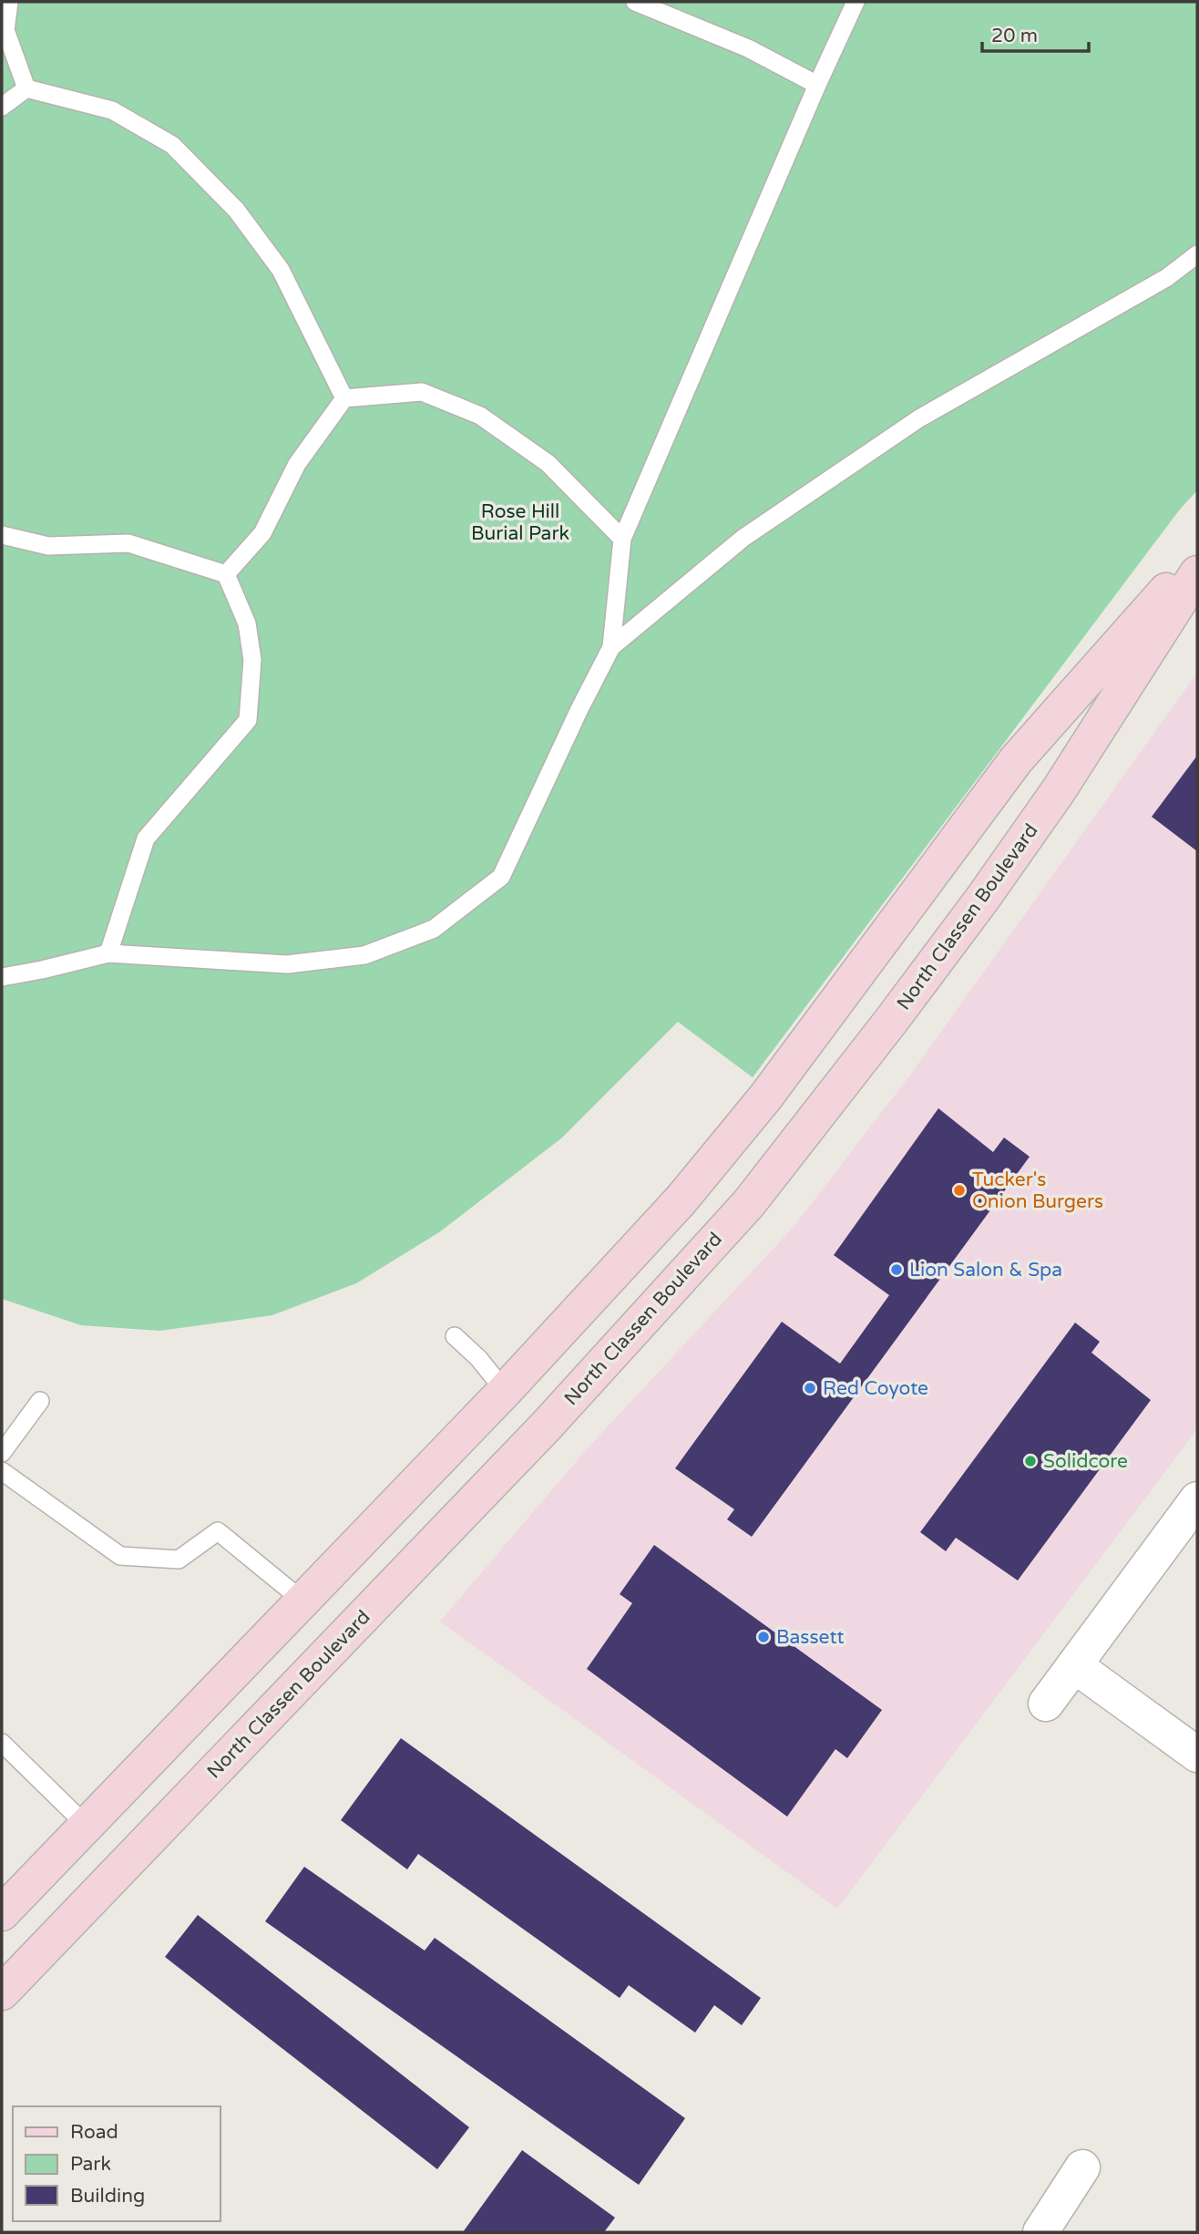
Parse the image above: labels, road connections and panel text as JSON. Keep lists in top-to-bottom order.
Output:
{
  "streets": {
    "main road": ["North Classen Boulevard"]
  },
  "parks": ["Rose Hill Burial Park"],
  "places": [
    "Tucker's Onion Burgers",
    "Lion Salon & Spa",
    "Red Coyote",
    "Solidcore",
    "Bassett"
  ],
  "legend": ["Road", "Park", "Building"],
  "scale_bar": "20 m"
}
